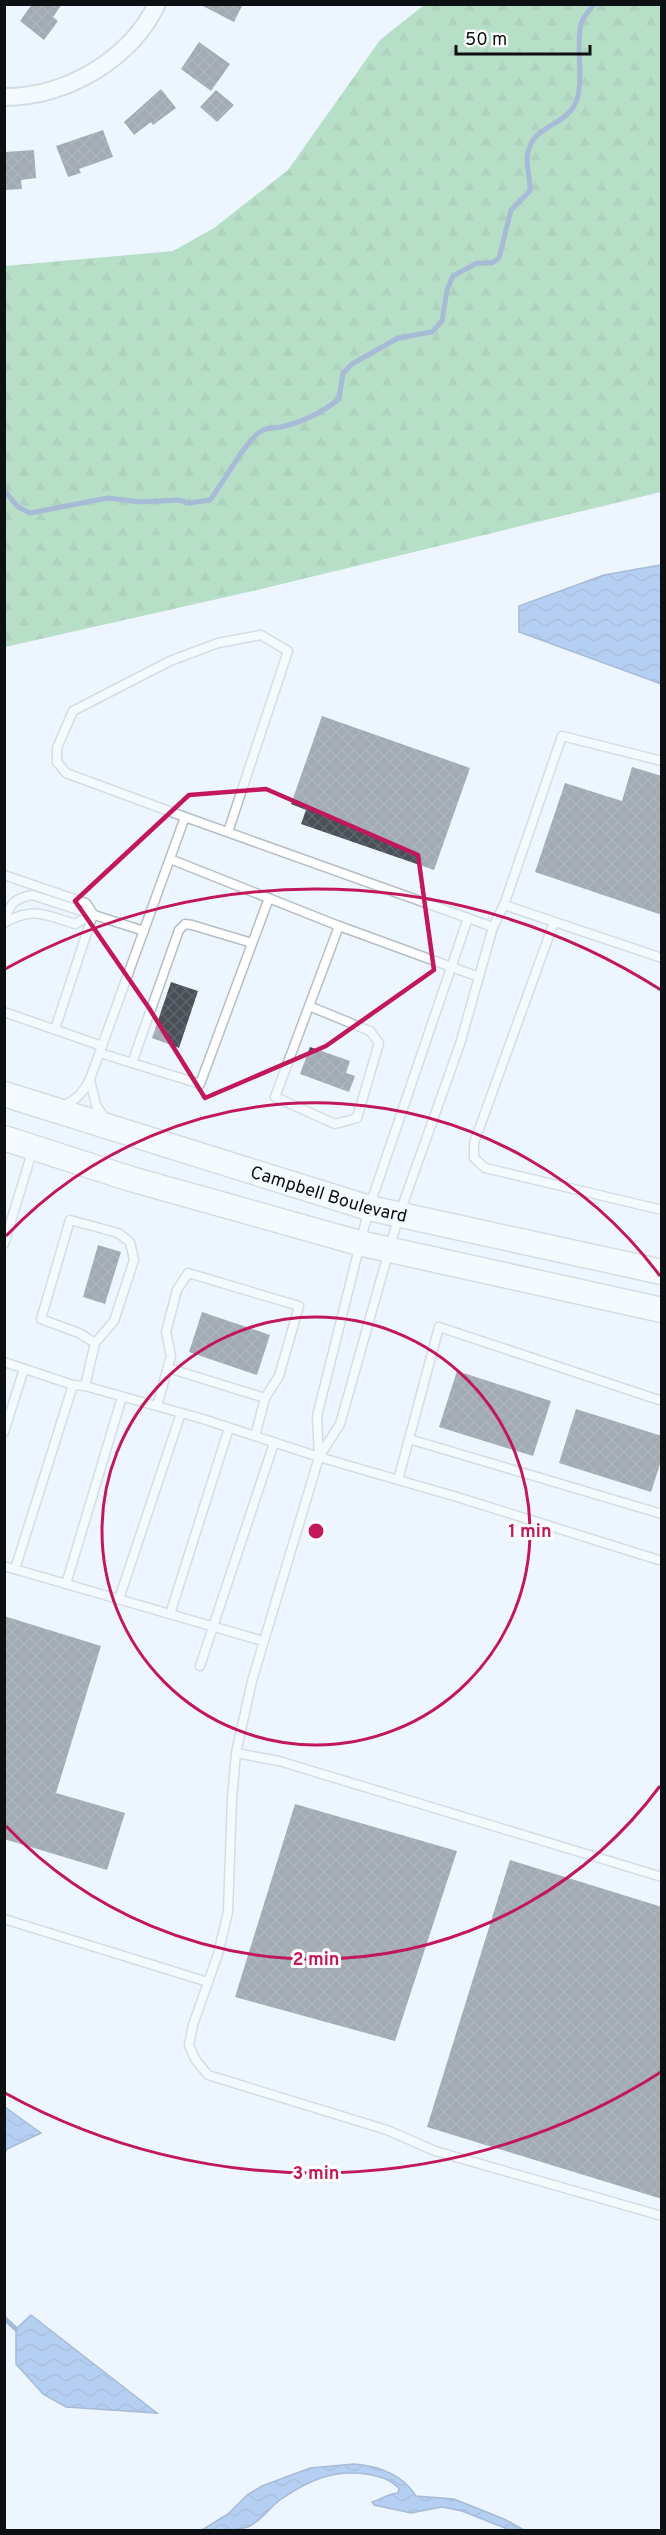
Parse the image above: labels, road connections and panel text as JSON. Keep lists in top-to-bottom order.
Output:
{
  "streets": {
    "main road": ["Campbell Boulevard"]
  },
  "scale_bar": "50 m",
  "rings": ["1 min", "2 min", "3 min"]
}
